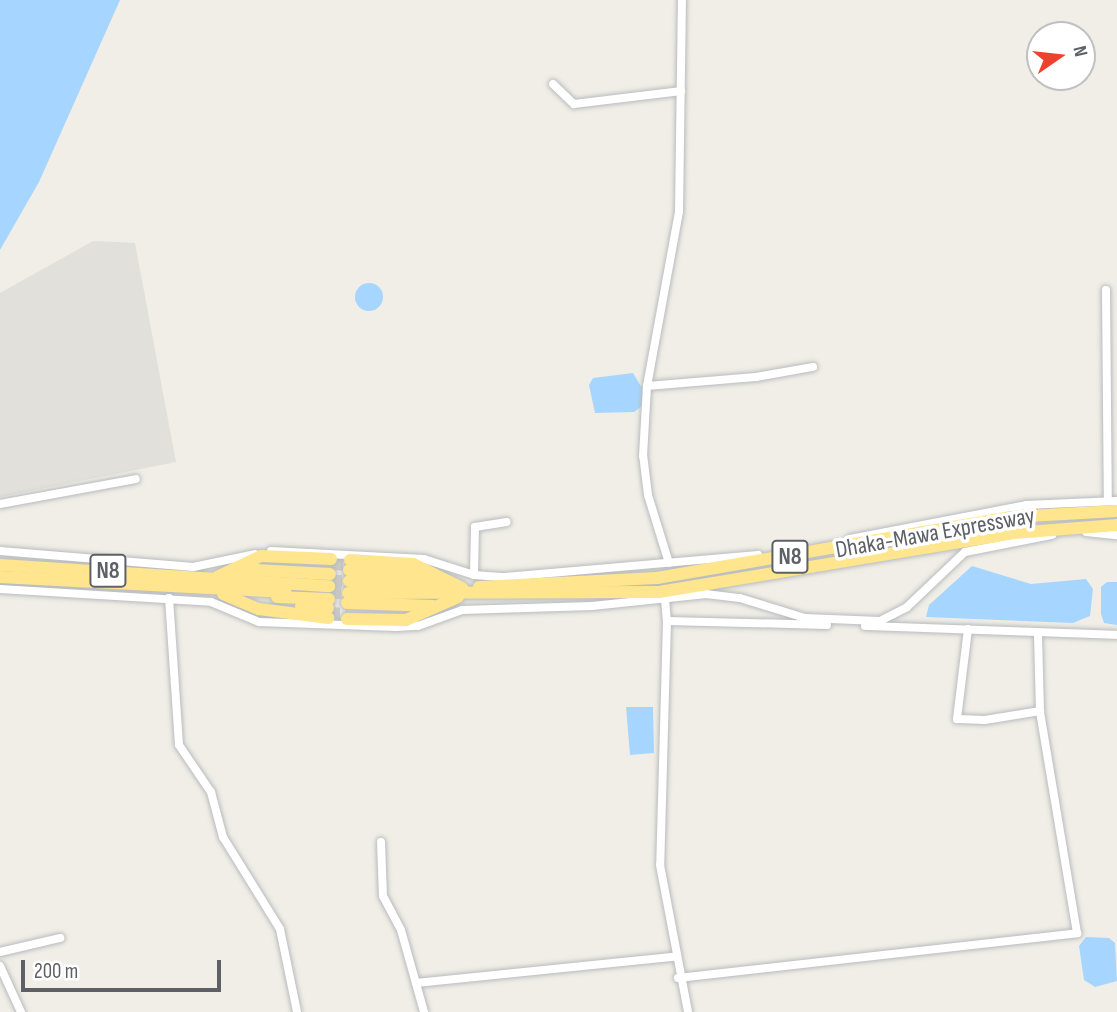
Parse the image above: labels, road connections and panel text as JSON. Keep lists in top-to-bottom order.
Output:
{
  "streets": {
    "highway": ["Dhaka-Mawa Expressway", "N8"]
  },
  "scale_bar": "200 m",
  "north": "right"
}
